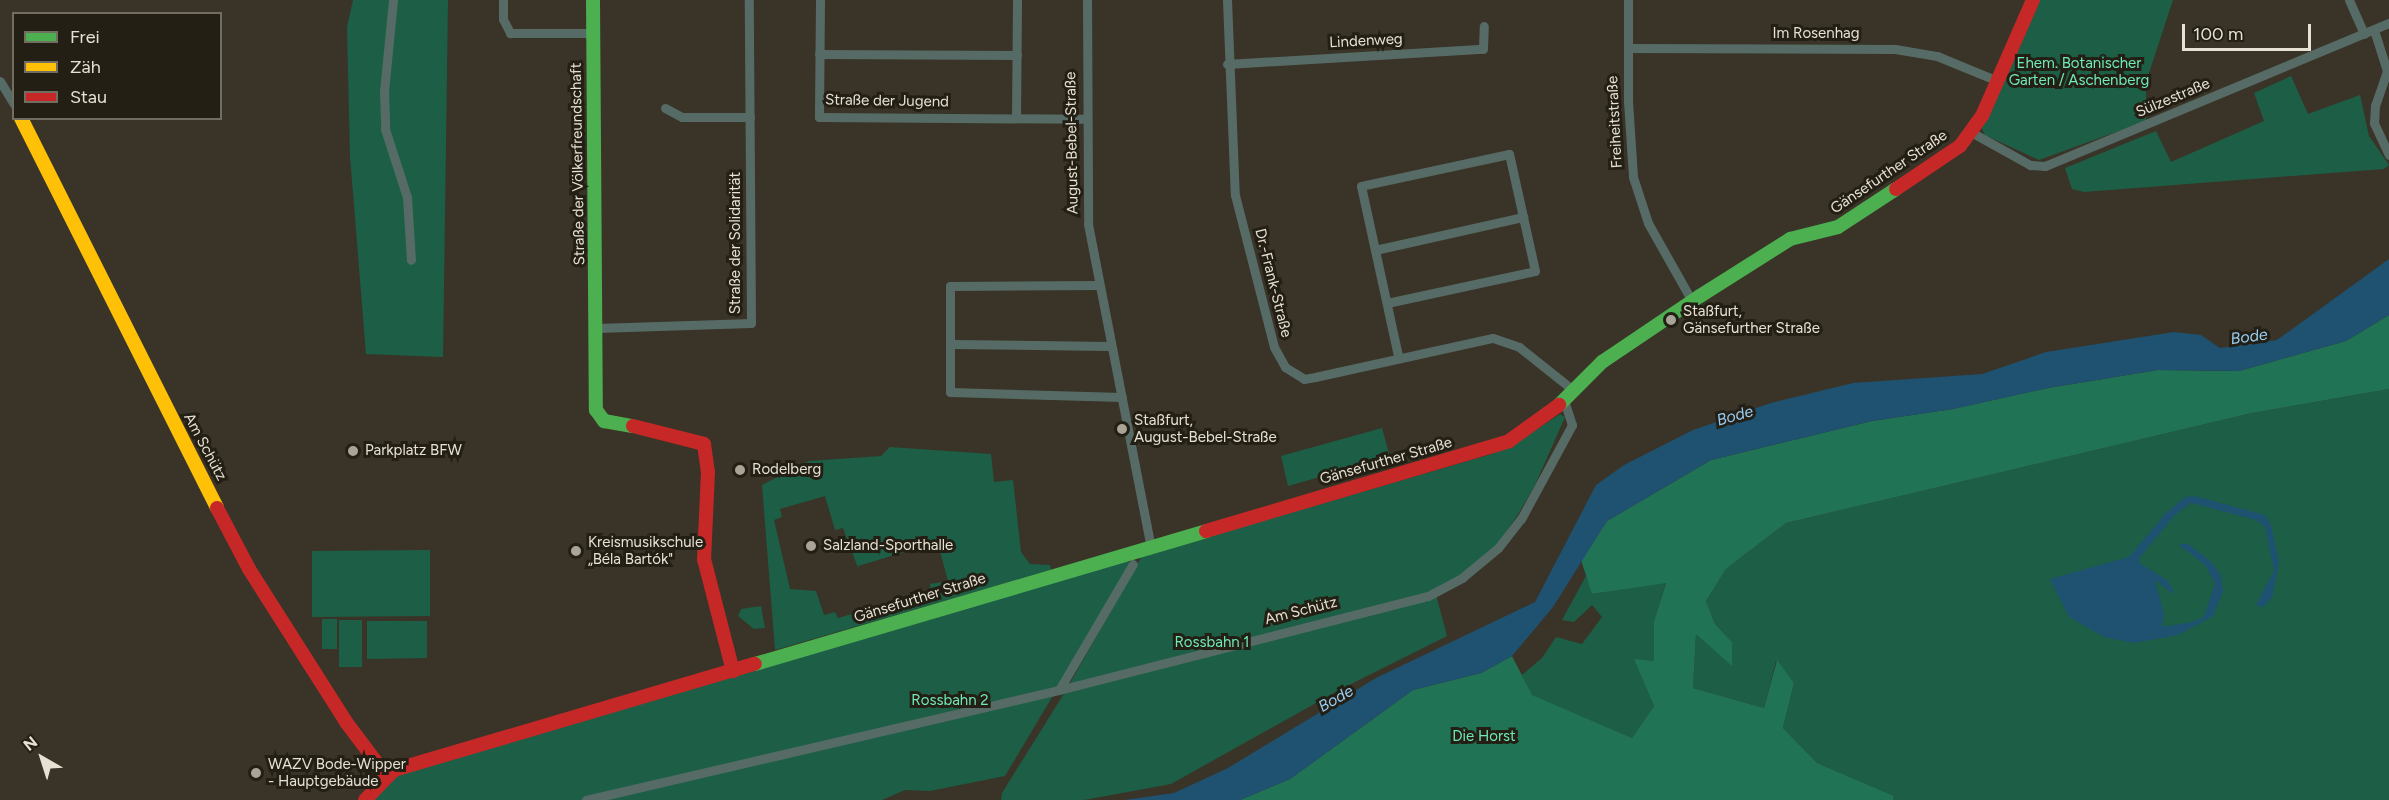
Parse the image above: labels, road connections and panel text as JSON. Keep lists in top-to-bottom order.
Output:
{
  "streets": {
    "street": [
      "Im Rosenhag",
      "Lindenweg",
      "Sülzestraße",
      "Straße der Jugend",
      "Freiheitstraße",
      "August-Bebel-Straße",
      "Straße der Völkerfreundschaft",
      "Gänsefurther Straße",
      "Straße der Solidarität",
      "Dr.-Frank-Straße",
      "Am Schütz"
    ]
  },
  "crossings": [
    ["Im Rosenhag", "Freiheitstraße"],
    ["Im Rosenhag", "Gänsefurther Straße"],
    ["Lindenweg", "Dr.-Frank-Straße"],
    ["Sülzestraße", "Gänsefurther Straße"],
    ["Straße der Jugend", "August-Bebel-Straße"],
    ["Freiheitstraße", "Gänsefurther Straße"],
    ["August-Bebel-Straße", "Gänsefurther Straße"],
    ["Straße der Völkerfreundschaft", "Straße der Solidarität"],
    ["Gänsefurther Straße", "Dr.-Frank-Straße"],
    ["Gänsefurther Straße", "Am Schütz"],
    ["Dr.-Frank-Straße", "Am Schütz"]
  ],
  "water": ["Bode"],
  "parks": [
    "Ehem. Botanischer Garten / Aschenberg",
    "Rossbahn 1",
    "Rossbahn 2",
    "Die Horst"
  ],
  "places": [
    "Staßfurt, Gänsefurther Straße",
    "Staßfurt, August-Bebel-Straße",
    "Parkplatz BFW",
    "Rodelberg",
    "Salzland-Sporthalle",
    "Kreismusikschule „Béla Bartók\"",
    "WAZV Bode-Wipper - Hauptgebäude"
  ],
  "legend": ["Frei", "Zäh", "Stau"],
  "scale_bar": "100 m",
  "north": "top left"
}
